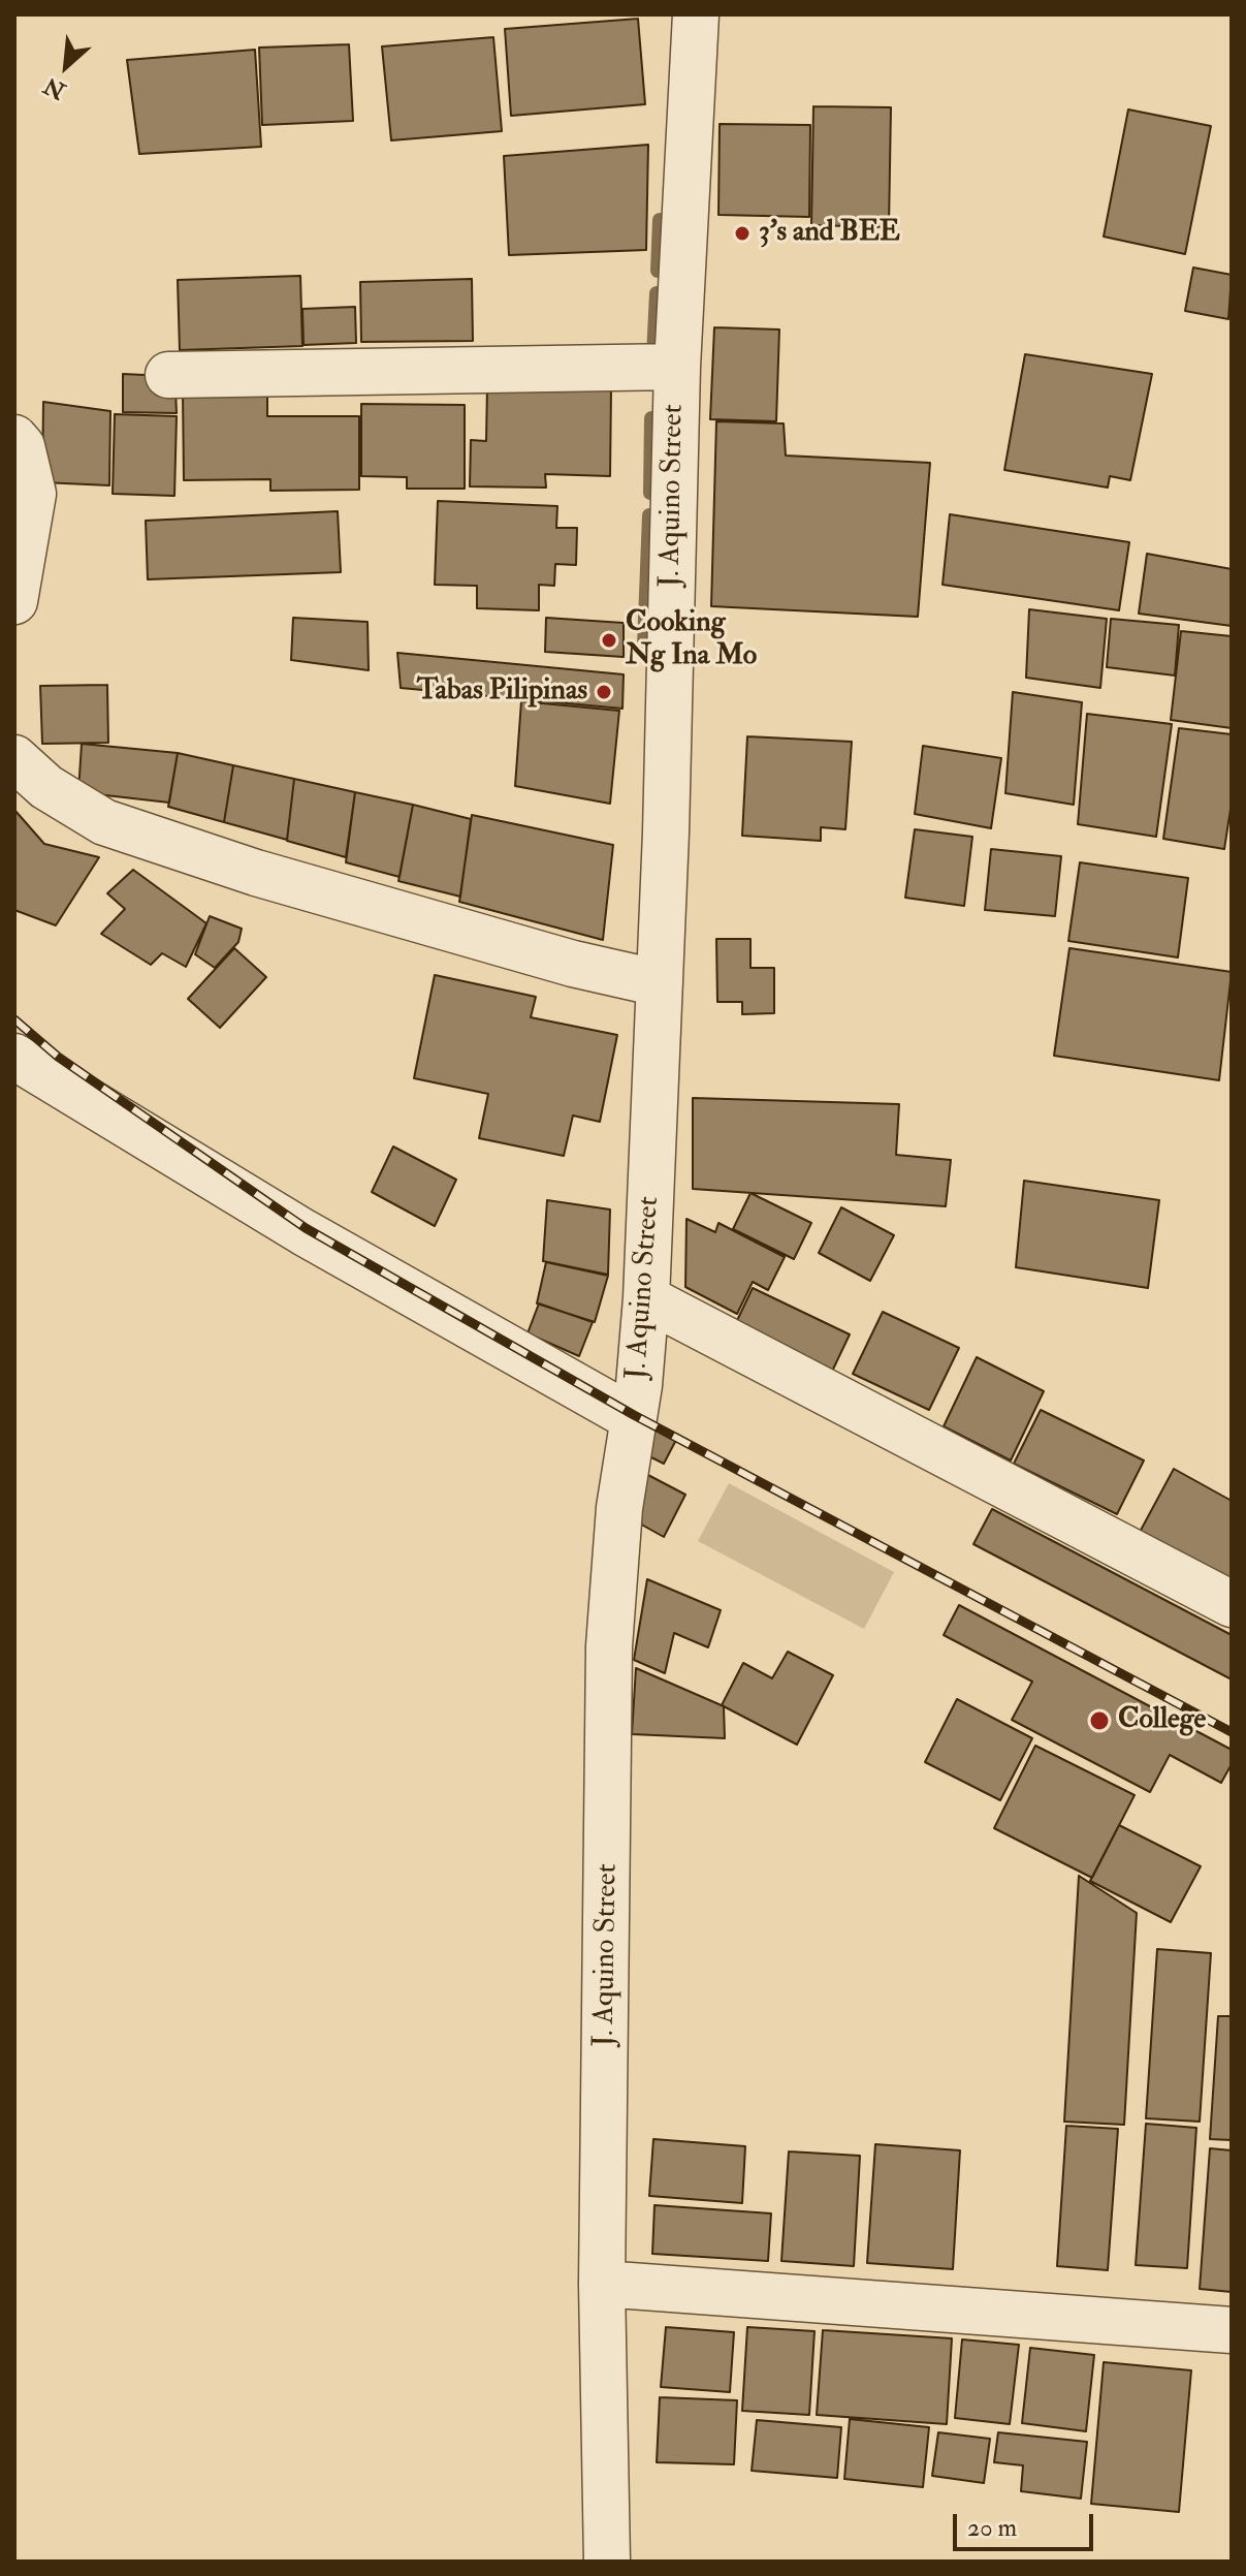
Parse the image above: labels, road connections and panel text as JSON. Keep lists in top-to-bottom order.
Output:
{
  "streets": {
    "street": ["J. Aquino Street"]
  },
  "places": [
    "3's and BEE",
    "Cooking Ng Ina Mo",
    "Tabas Pilipinas",
    "College"
  ],
  "scale_bar": "20 m",
  "north": "bottom left"
}
